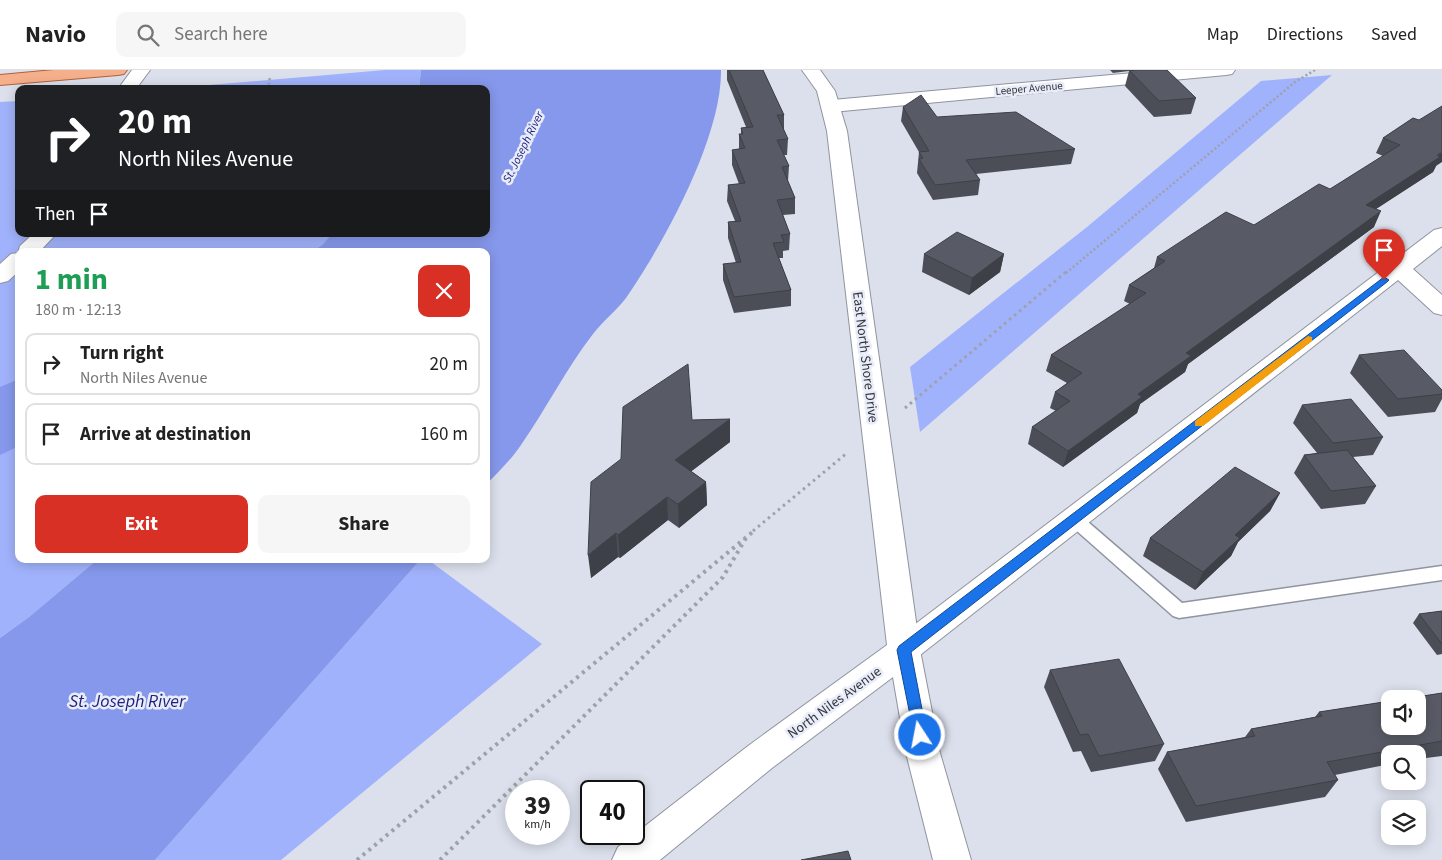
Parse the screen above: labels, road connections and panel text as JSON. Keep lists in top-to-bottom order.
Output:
{
  "streets": {
    "street": ["Leeper Avenue", "East North Shore Drive", "North Niles Avenue"]
  },
  "crossings": [
    ["Leeper Avenue", "East North Shore Drive"],
    ["East North Shore Drive", "North Niles Avenue"]
  ],
  "water": ["St. Joseph River"],
  "page": {
    "header": "Navio",
    "search": "Search here",
    "nav": ["Map", "Directions", "Saved"],
    "turn": ["20 m", "North Niles Avenue"],
    "then": "Then",
    "heading": ["1 min", "180 m · 12:13"],
    "list": [
      {
        "name": "Turn right",
        "note": "North Niles Avenue",
        "value": "20 m"
      },
      {
        "name": "Arrive at destination",
        "value": "160 m"
      }
    ],
    "buttons": ["Exit", "Share"],
    "speed": "39 km/h",
    "limit": "40"
  }
}
